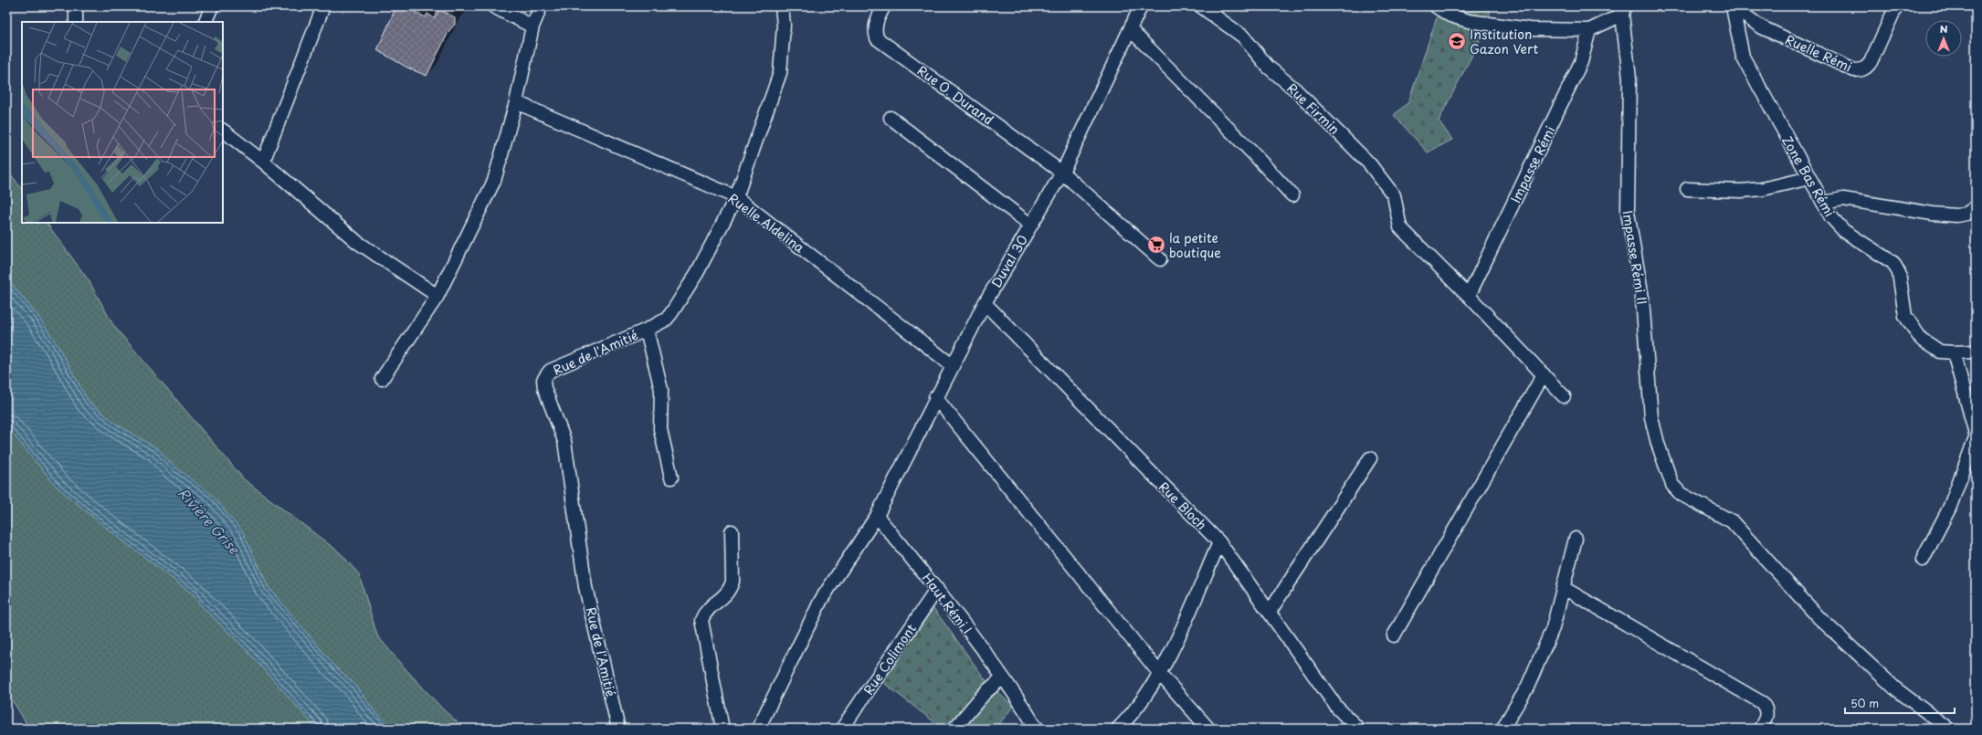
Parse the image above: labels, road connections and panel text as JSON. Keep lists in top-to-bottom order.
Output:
{
  "streets": {
    "street": [
      "Ruelle Rémi",
      "Rue O. Durand",
      "Rue Firmin",
      "Impasse Rémi",
      "Zone Bas Rémi",
      "Ruelle Aldelina",
      "Impasse Rémi II",
      "Duval 30",
      "Rue de l'Amitié",
      "Rue Bloch",
      "Haut Rémi I",
      "Rue Colimont"
    ]
  },
  "crossings": [
    ["Ruelle Rémi", "Zone Bas Rémi"],
    ["Rue O. Durand", "Duval 30"],
    ["Rue Firmin", "Impasse Rémi"],
    ["Ruelle Aldelina", "Duval 30"],
    ["Ruelle Aldelina", "Rue de l'Amitié"],
    ["Duval 30", "Rue Bloch"],
    ["Duval 30", "Haut Rémi I"],
    ["Haut Rémi I", "Rue Colimont"]
  ],
  "water": ["Rivière Grise"],
  "places": {
    "school or university": ["Institution Gazon Vert"],
    "supermarket": ["la petite boutique"]
  },
  "scale_bar": "50 m",
  "north": "top"
}
